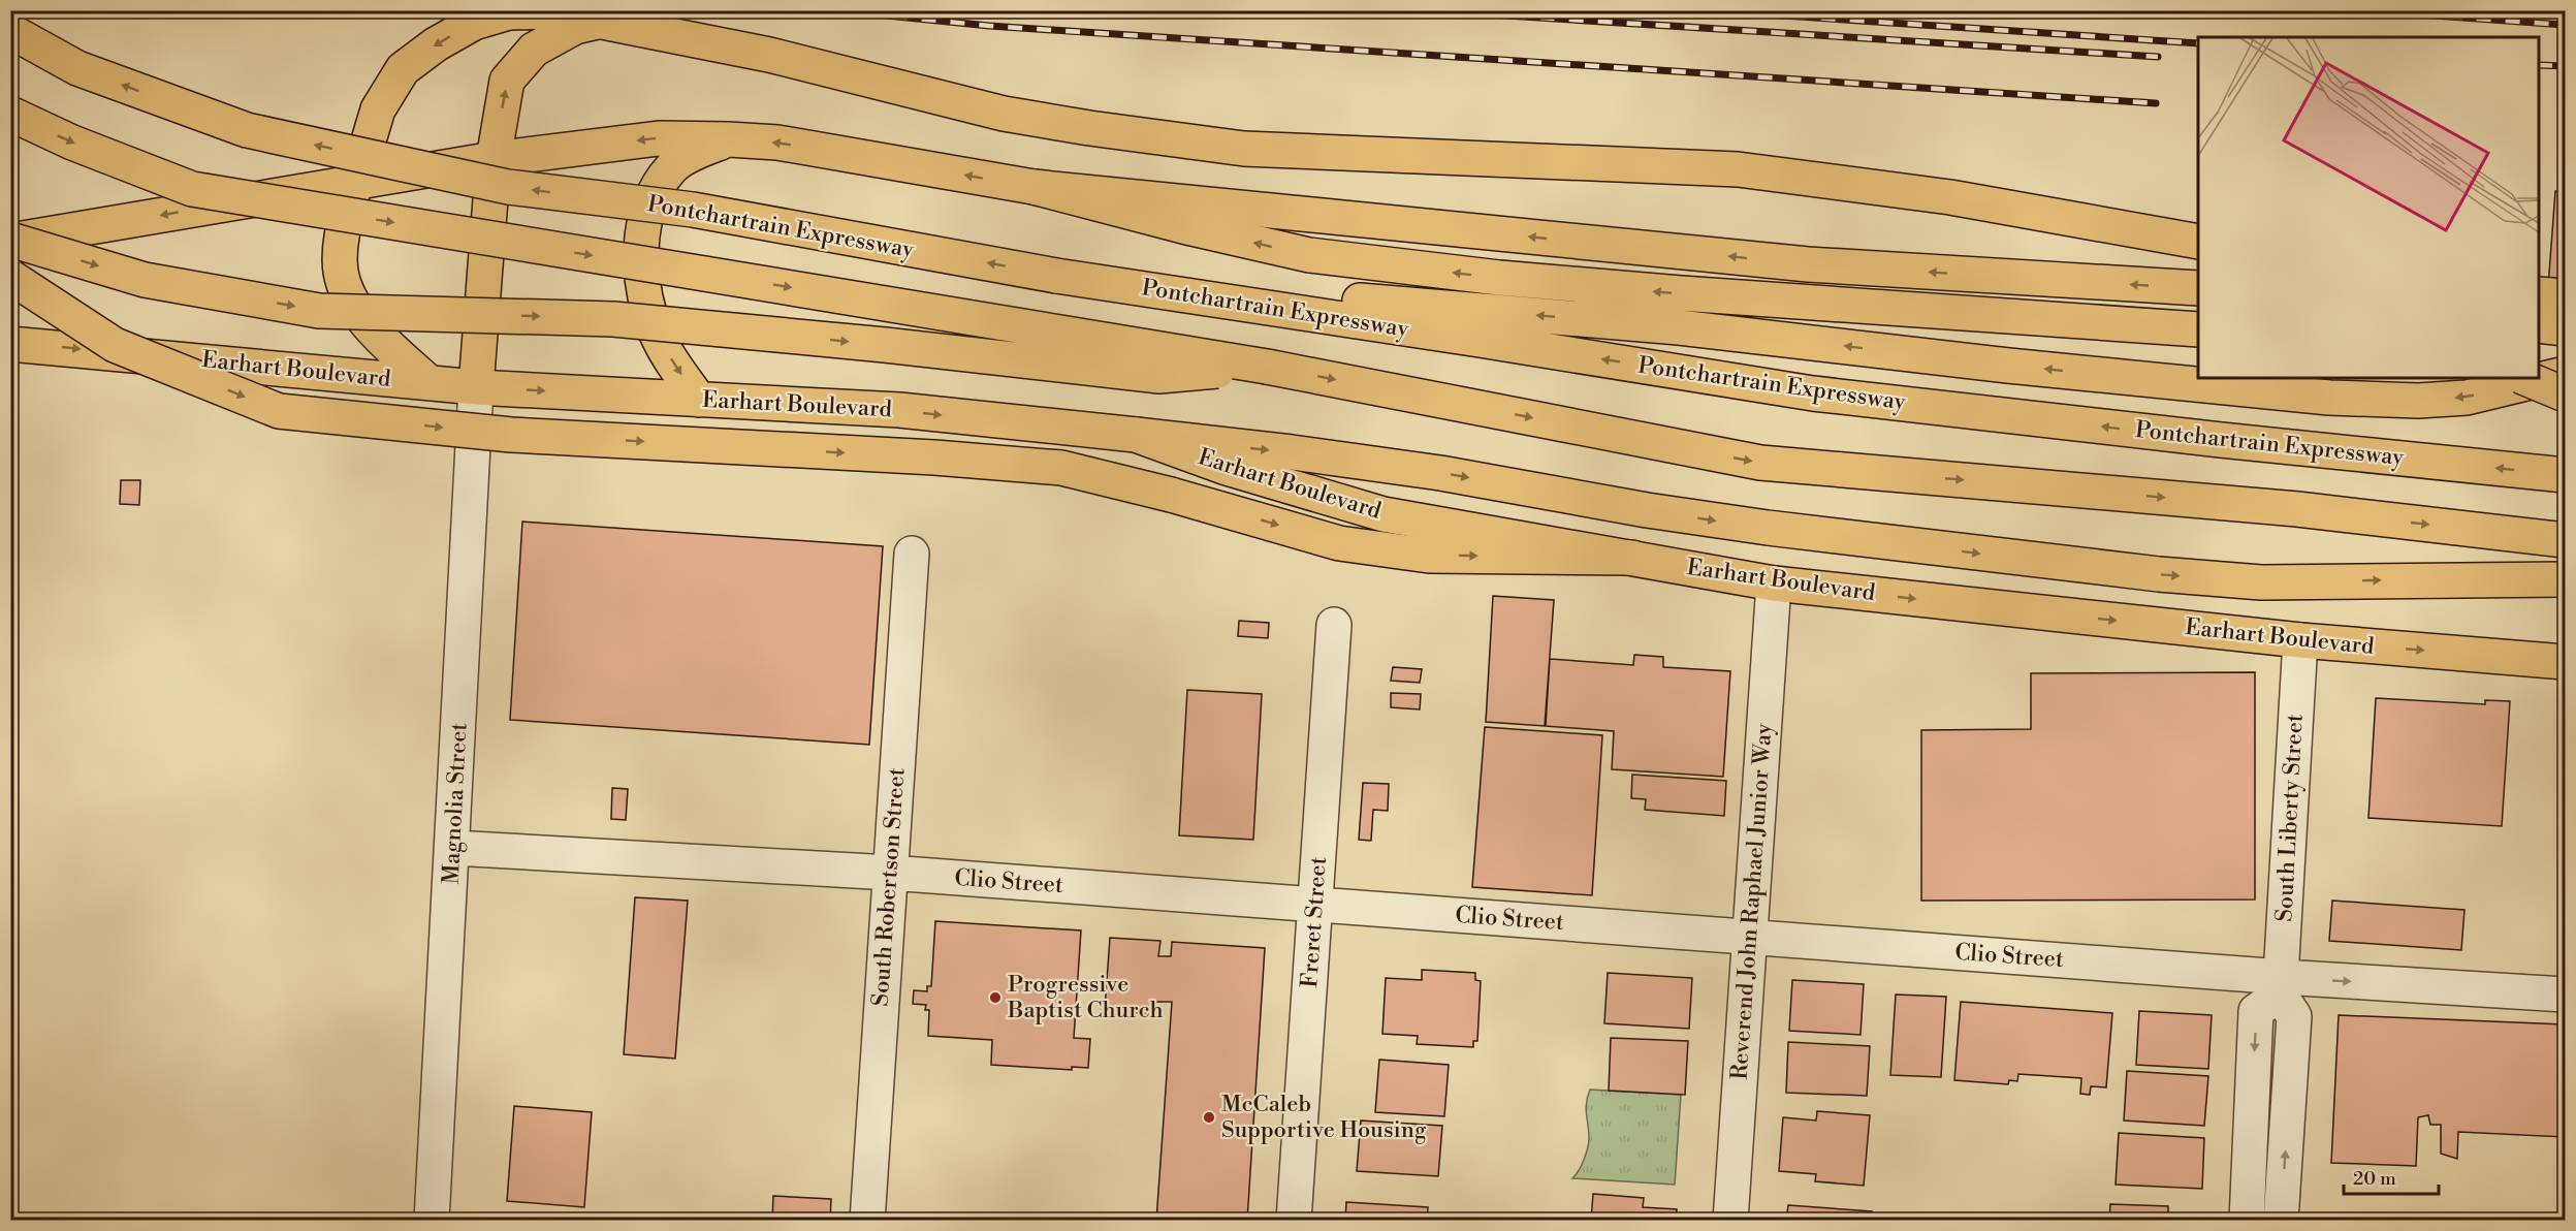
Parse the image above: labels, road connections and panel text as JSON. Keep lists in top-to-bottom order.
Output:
{
  "streets": {
    "main road": ["Pontchartrain Expressway", "Earhart Boulevard"],
    "street": [
      "Magnolia Street",
      "South Liberty Street",
      "Clio Street",
      "South Robertson Street",
      "Reverend John Raphael Junior Way",
      "Freret Street"
    ]
  },
  "crossings": [
    ["Earhart Boulevard", "Magnolia Street"],
    ["Earhart Boulevard", "South Liberty Street"],
    ["Earhart Boulevard", "Reverend John Raphael Junior Way"],
    ["Magnolia Street", "Clio Street"],
    ["South Liberty Street", "Clio Street"],
    ["Clio Street", "South Robertson Street"],
    ["Clio Street", "Reverend John Raphael Junior Way"],
    ["Clio Street", "Freret Street"]
  ],
  "places": ["Progressive Baptist Church", "McCaleb Supportive Housing"],
  "scale_bar": "20 m"
}
